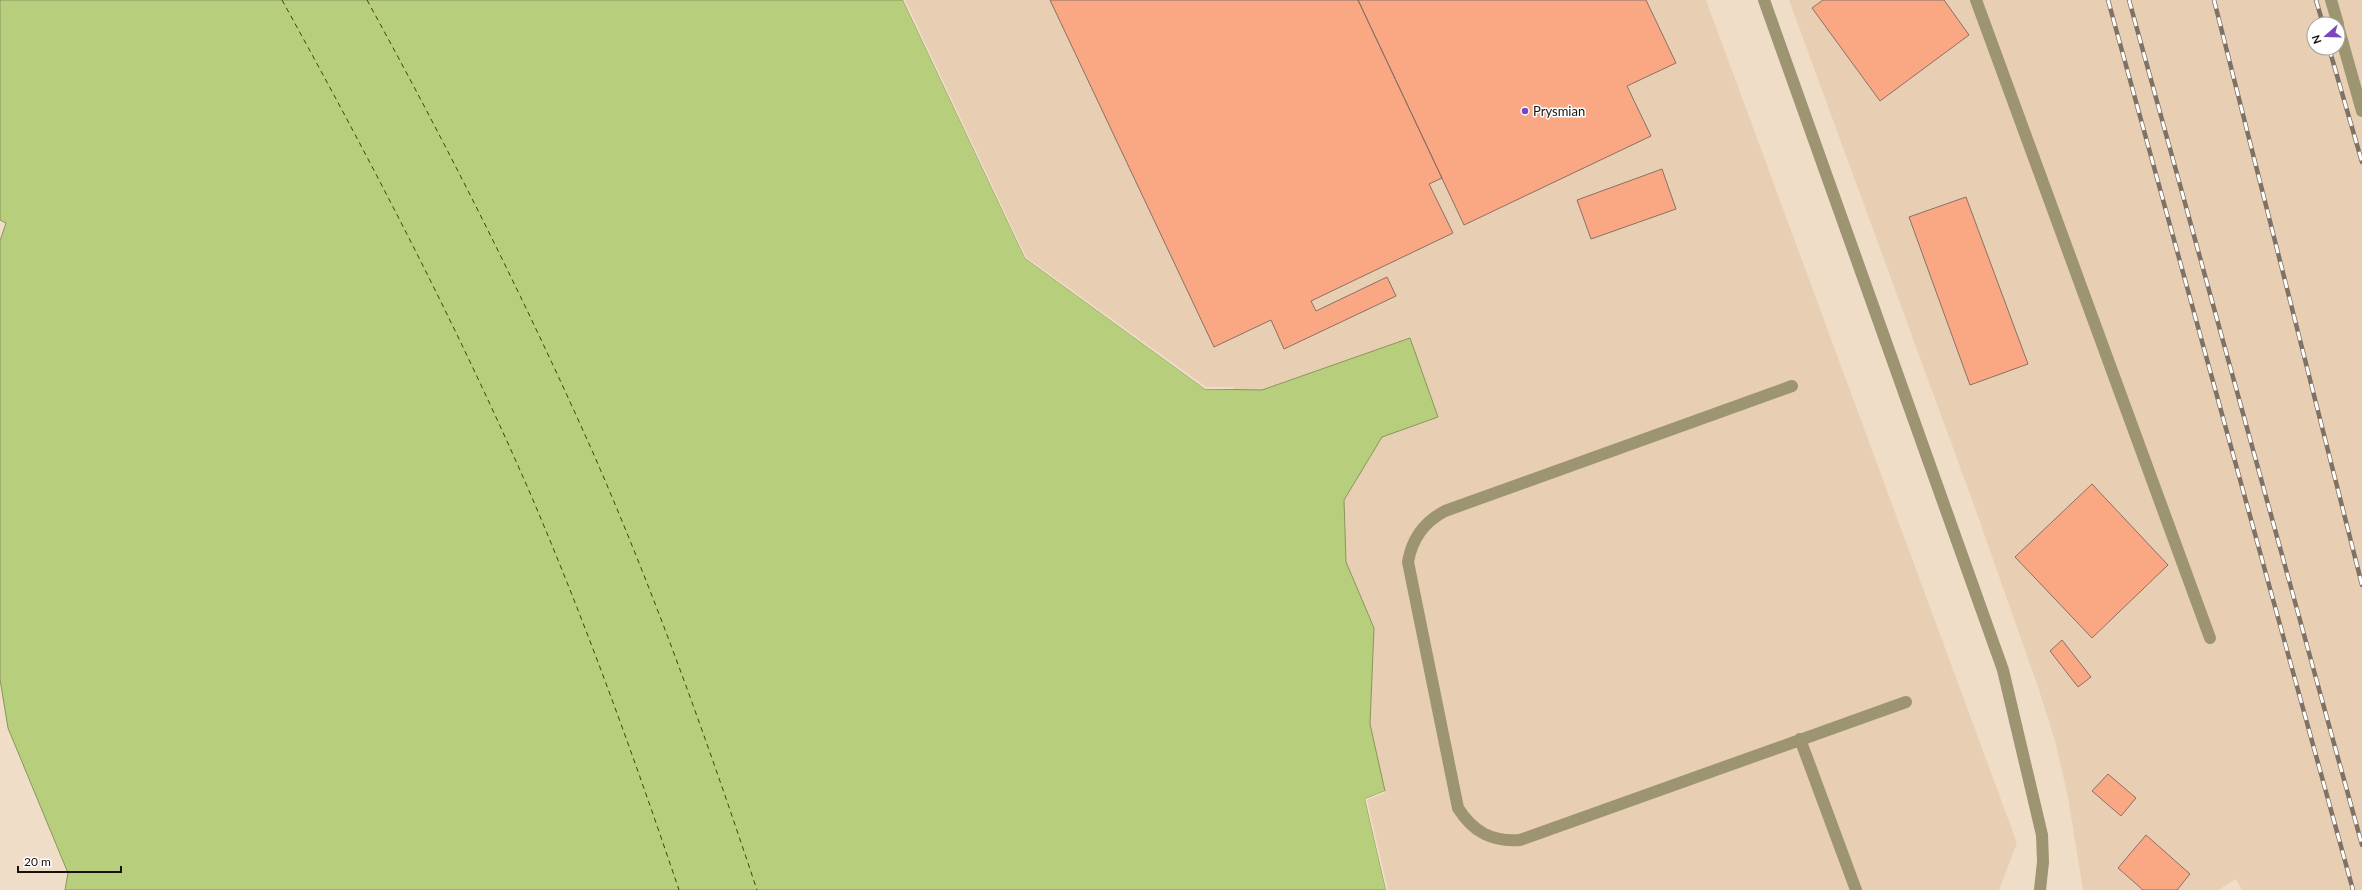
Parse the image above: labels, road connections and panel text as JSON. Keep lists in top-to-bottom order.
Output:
{
  "places": ["Prysmian"],
  "scale_bar": "20 m",
  "north": "left"
}
